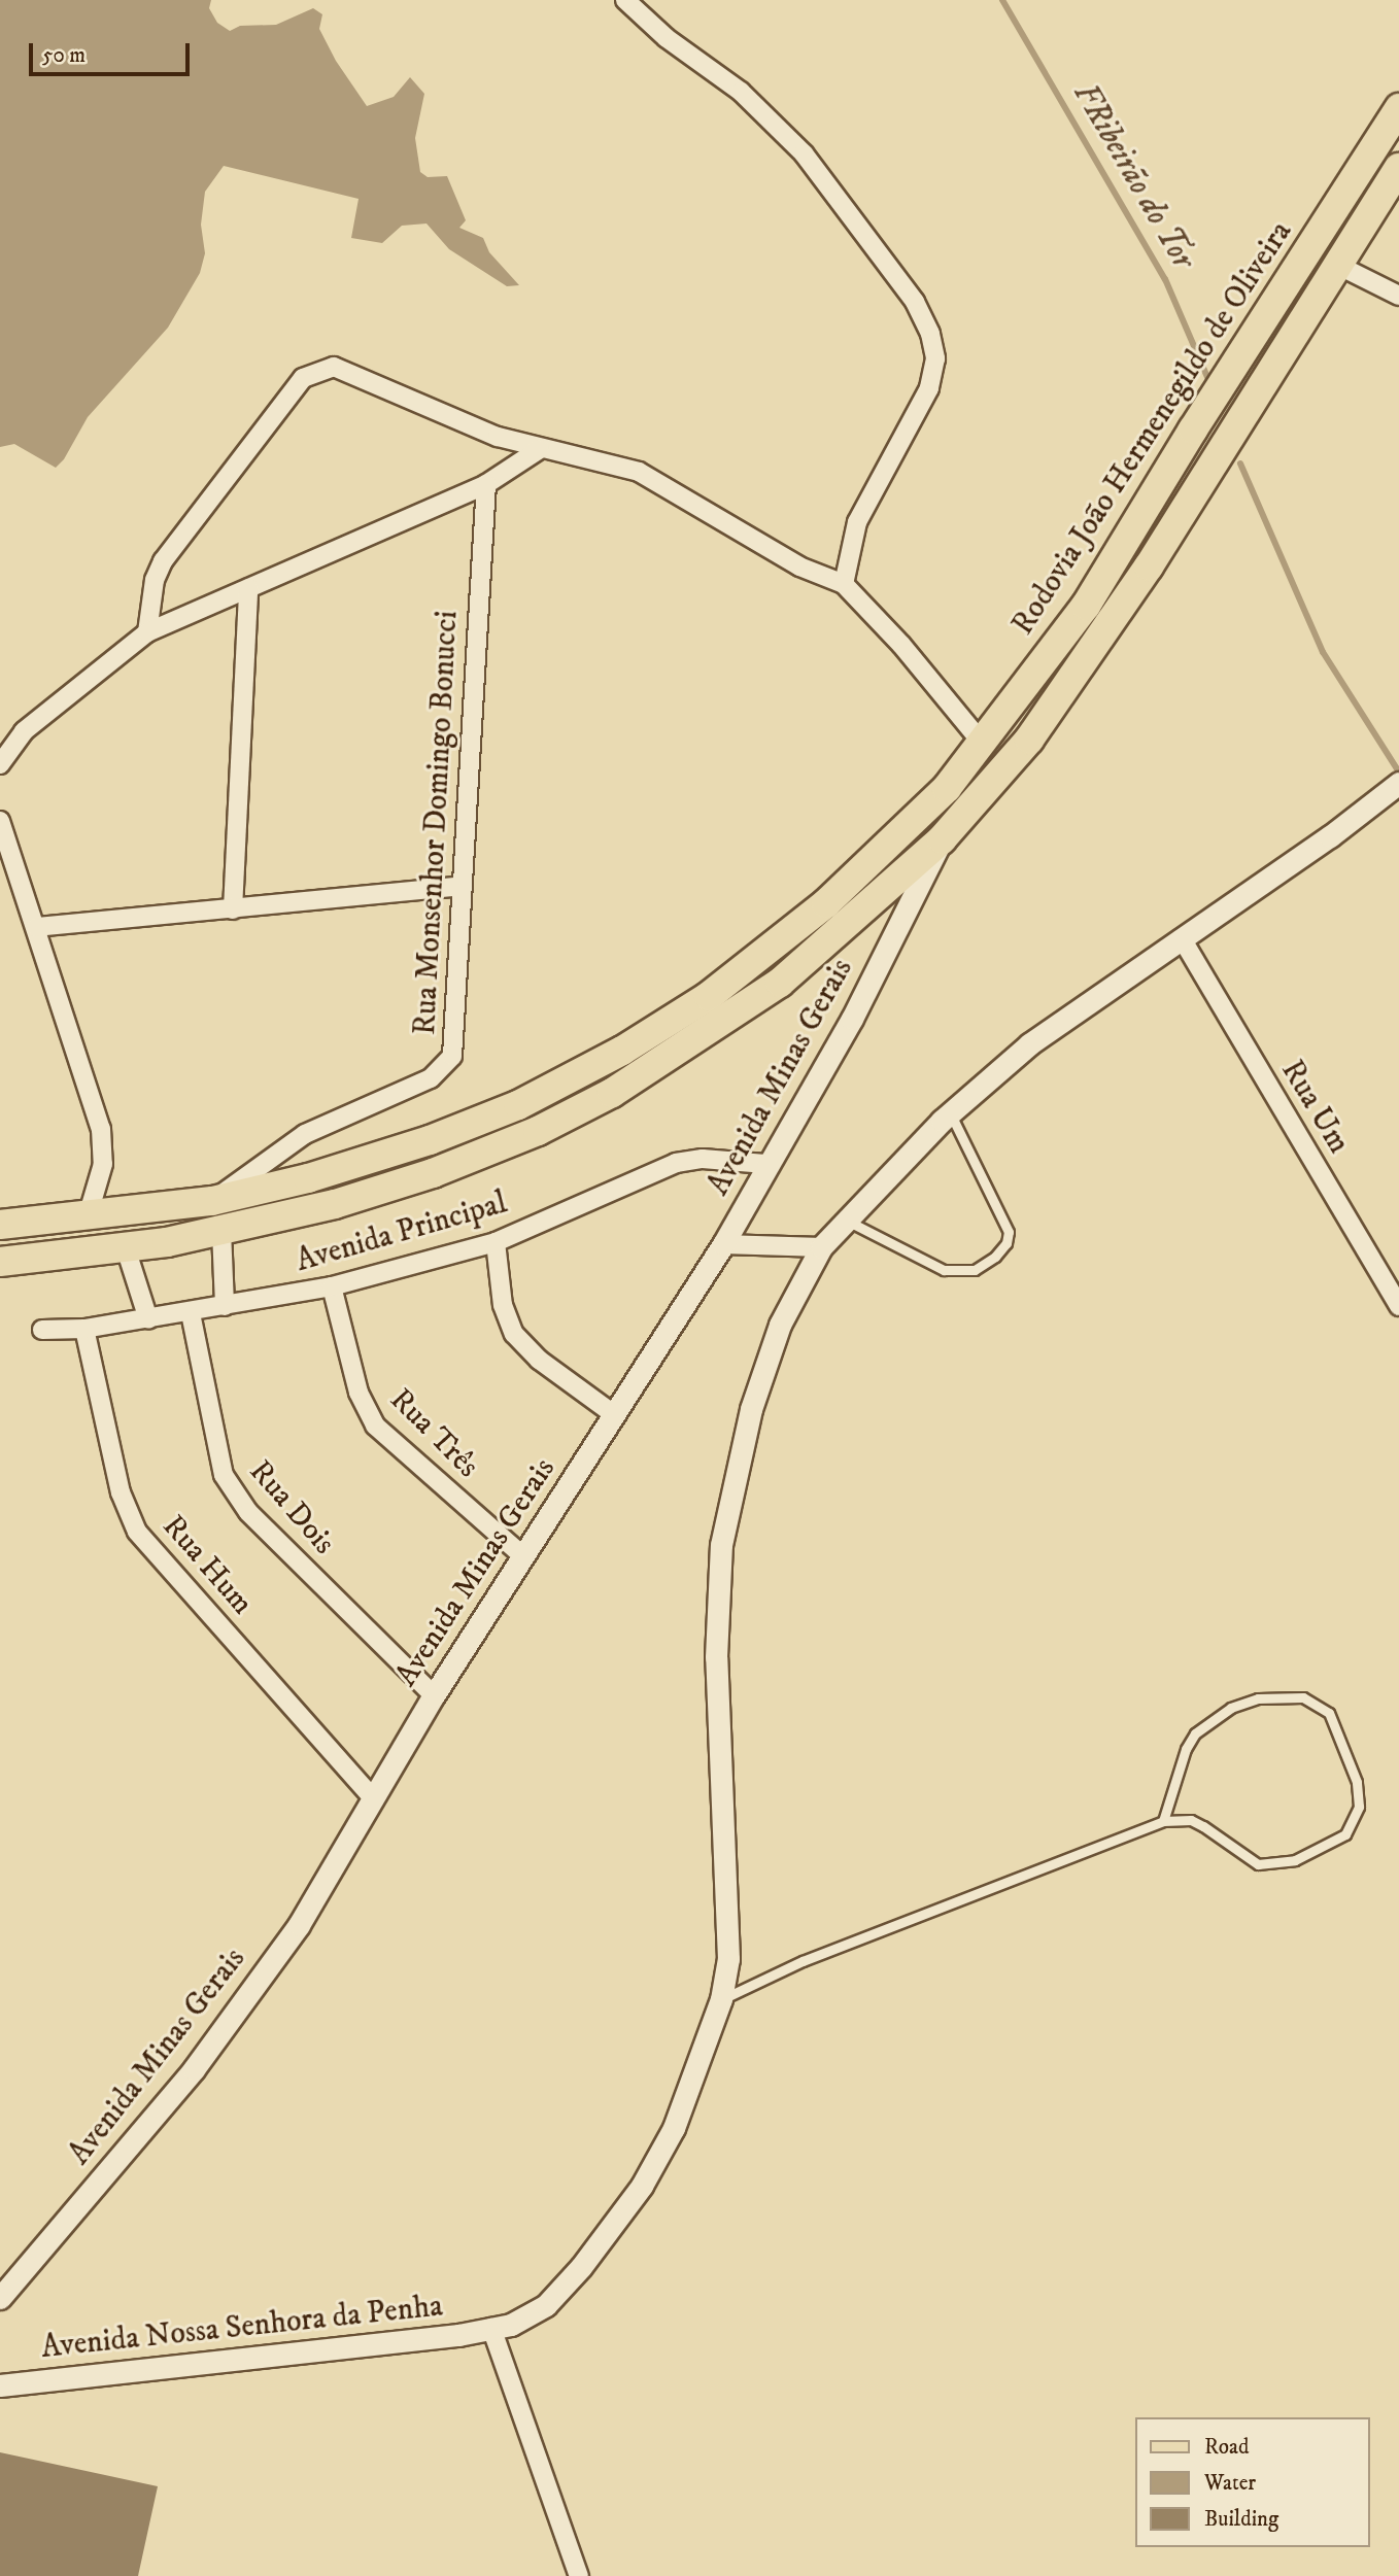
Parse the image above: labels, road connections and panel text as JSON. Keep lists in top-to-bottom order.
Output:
{
  "streets": {
    "main road": ["Rodovia João Hermenegildo de Oliveira"],
    "street": [
      "Rua Monsenhor Domingo Bonucci",
      "Avenida Minas Gerais",
      "Rua Um",
      "Avenida Principal",
      "Rua Três",
      "Rua Dois",
      "Rua Hum",
      "Avenida Nossa Senhora da Penha"
    ]
  },
  "crossings": [
    ["Rodovia João Hermenegildo de Oliveira", "Rua Monsenhor Domingo Bonucci"],
    ["Avenida Minas Gerais", "Avenida Principal"],
    ["Avenida Minas Gerais", "Rua Três"],
    ["Avenida Minas Gerais", "Rua Dois"],
    ["Avenida Minas Gerais", "Rua Hum"],
    ["Avenida Principal", "Rua Três"],
    ["Avenida Principal", "Rua Dois"],
    ["Avenida Principal", "Rua Hum"]
  ],
  "water": ["FRibeirão do Tor"],
  "legend": ["Road", "Water", "Building"],
  "scale_bar": "50 m"
}
